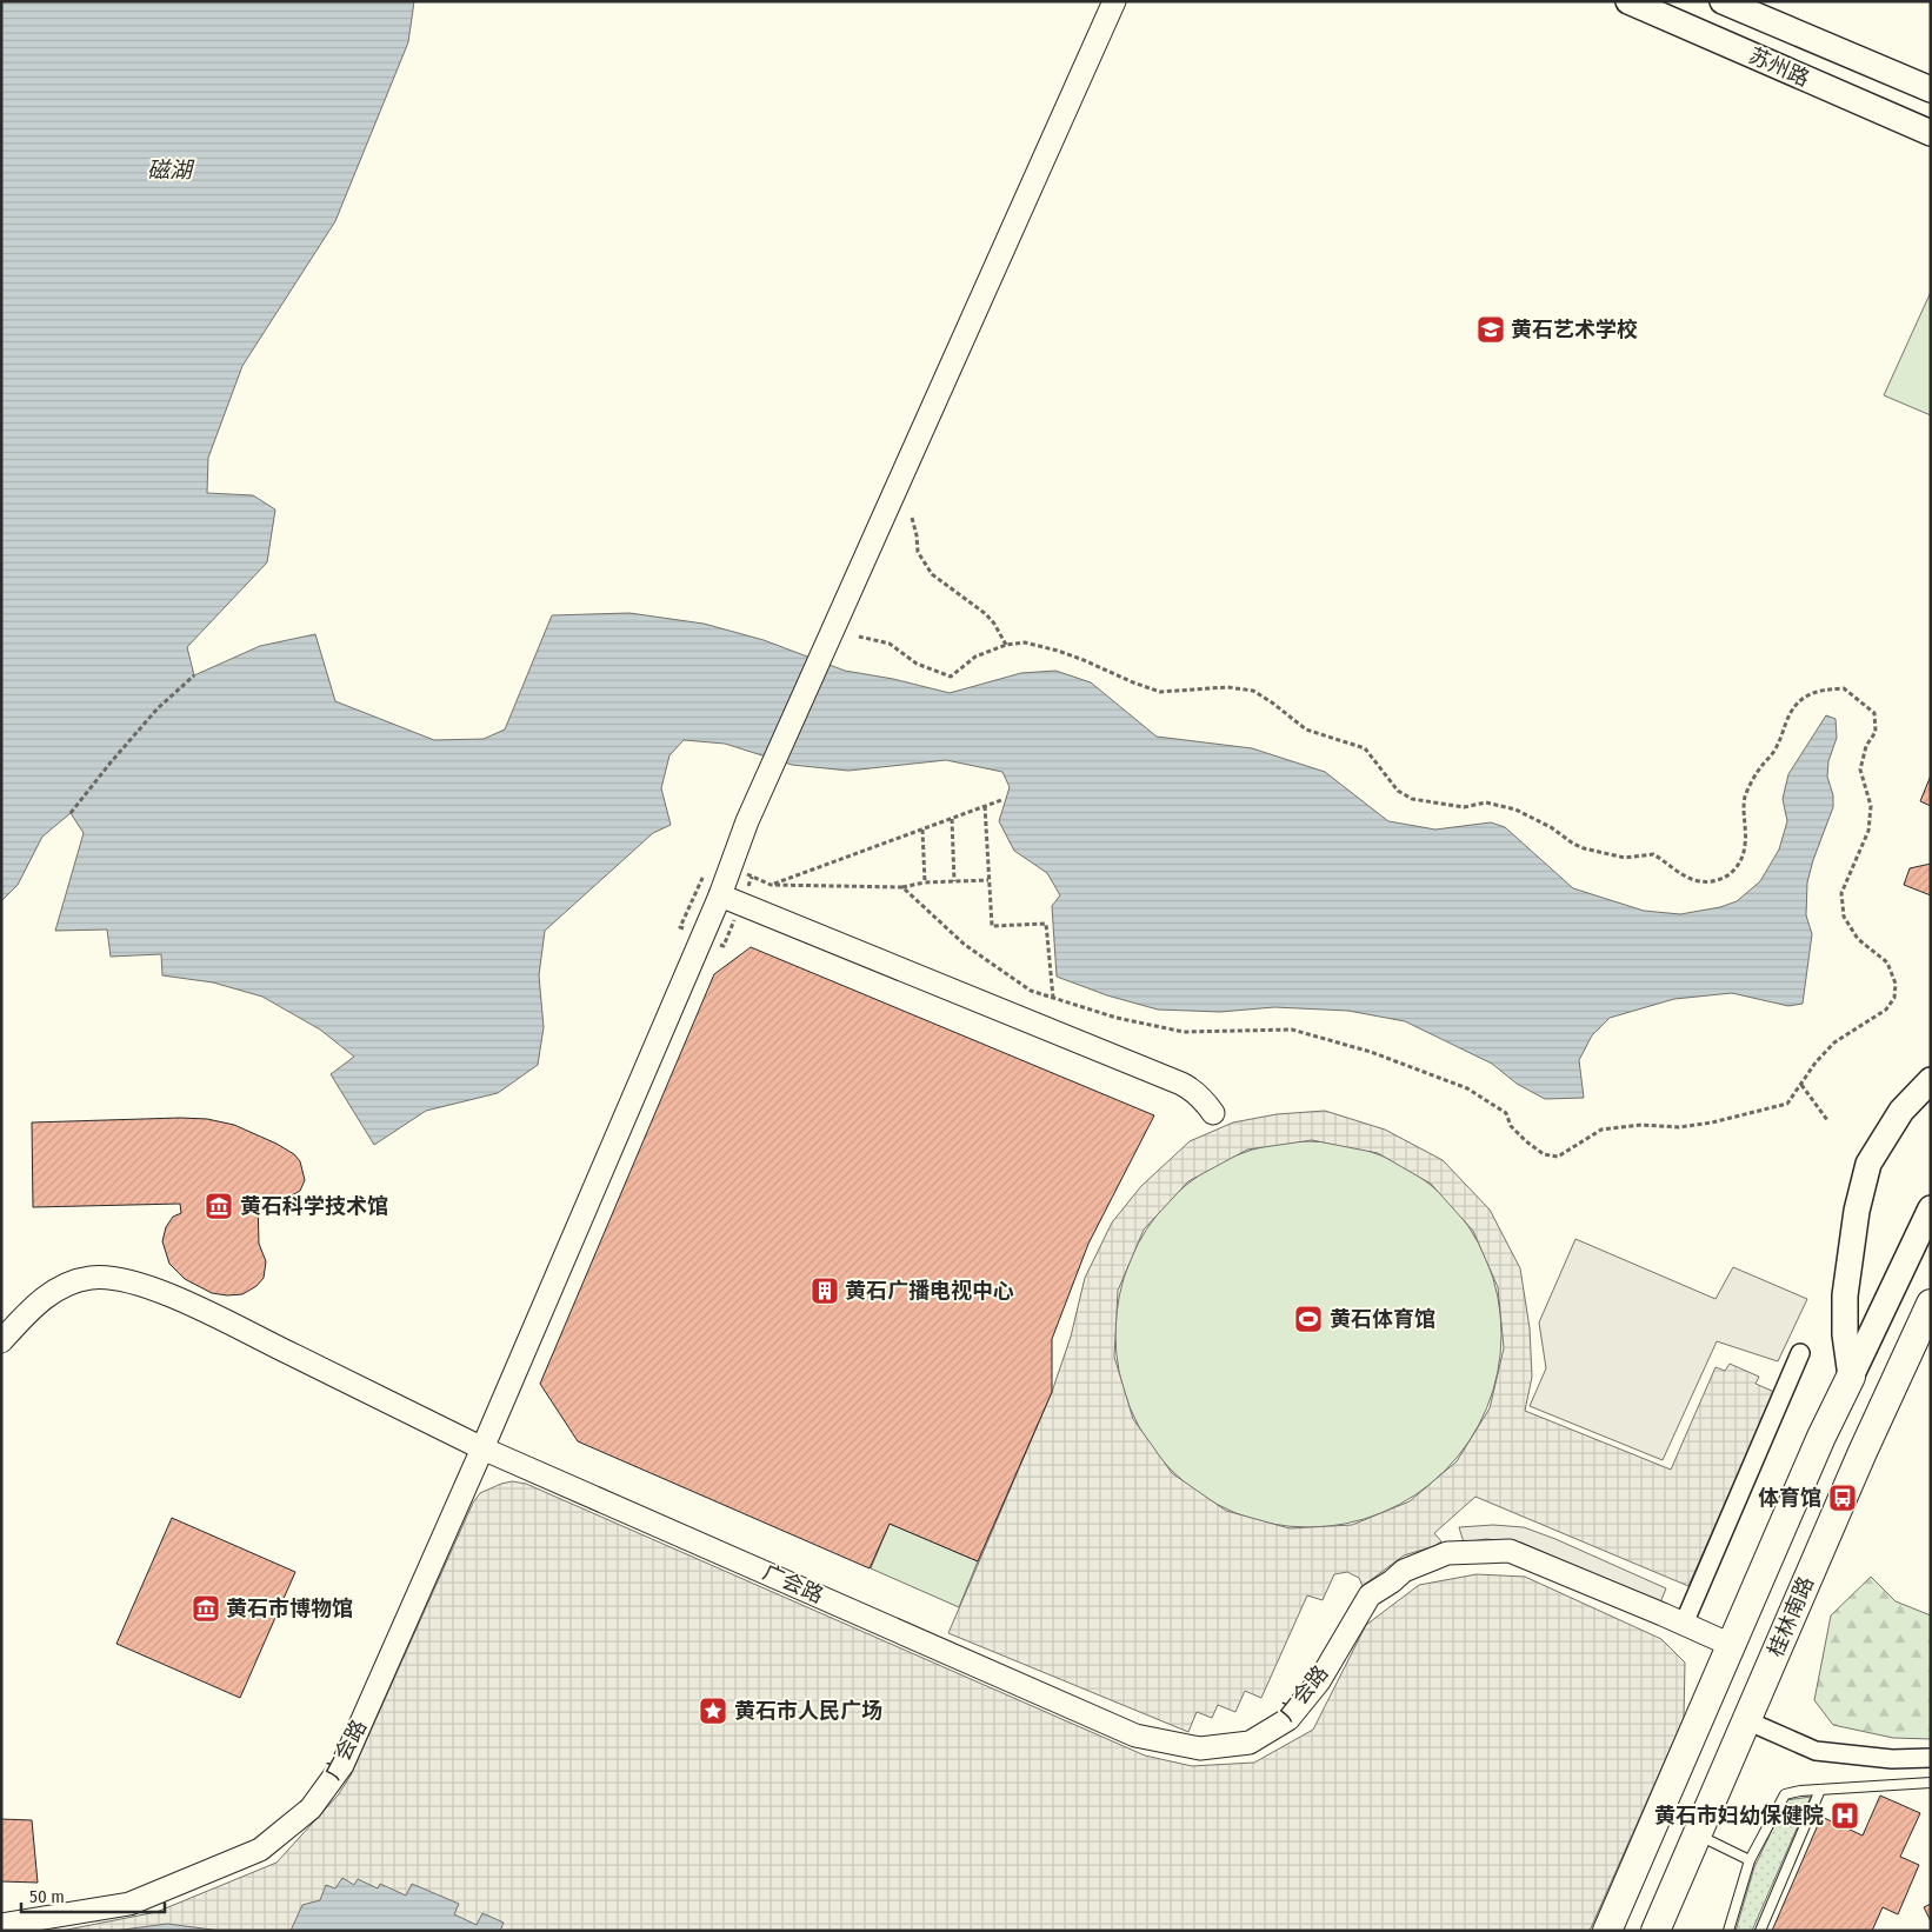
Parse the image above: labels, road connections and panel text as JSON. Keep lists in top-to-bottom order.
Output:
{
  "streets": {
    "main road": ["苏州路", "桂林南路"],
    "street": ["广会路"]
  },
  "crossings": [
    ["广会路", "桂林南路"]
  ],
  "water": ["磁湖"],
  "places": {
    "school or university": ["黄石艺术学校"],
    "museum": ["黄石科学技术馆", "黄石市博物馆"],
    "building": ["黄石广播电视中心"],
    "sports": ["黄石体育馆"],
    "bus stop": ["体育馆"],
    "place": ["黄石市人民广场"],
    "hospital": ["黄石市妇幼保健院"]
  },
  "scale_bar": "50 m"
}
